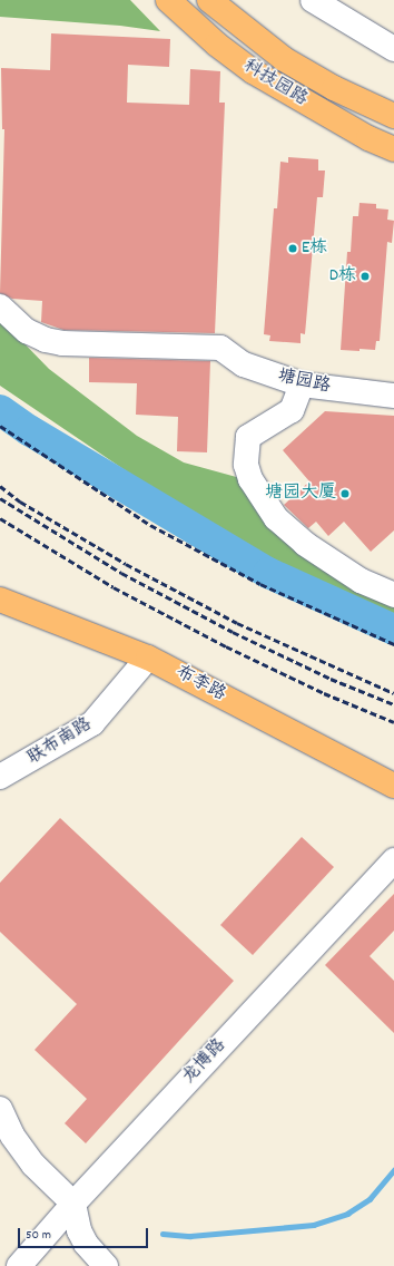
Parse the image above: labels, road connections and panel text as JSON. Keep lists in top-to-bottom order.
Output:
{
  "streets": {
    "main road": ["科技园路", "布李路"],
    "street": ["塘园路", "联布南路", "龙博路"]
  },
  "crossings": [
    ["布李路", "联布南路"]
  ],
  "places": ["E栋", "D栋", "塘园大厦"],
  "scale_bar": "50 m"
}
